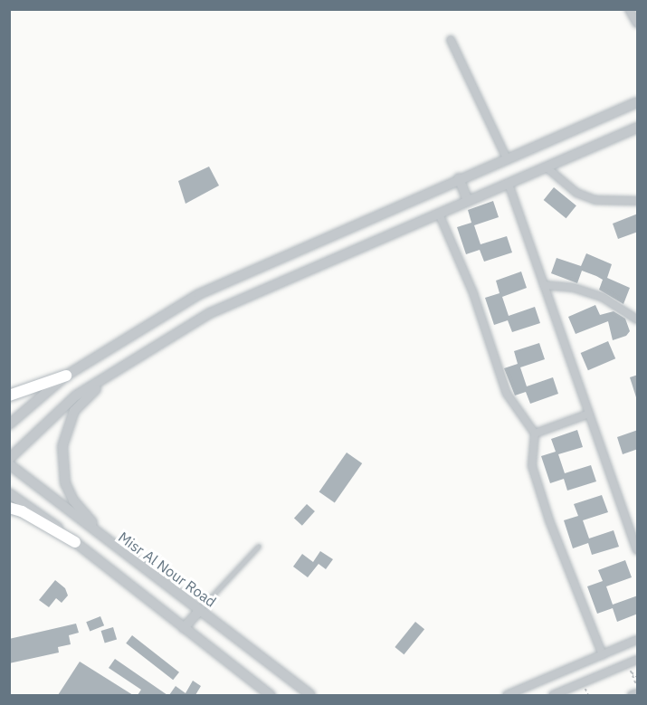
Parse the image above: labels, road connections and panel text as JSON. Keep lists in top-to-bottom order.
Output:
{
  "streets": {
    "street": ["Misr Al Nour Road"]
  }
}
